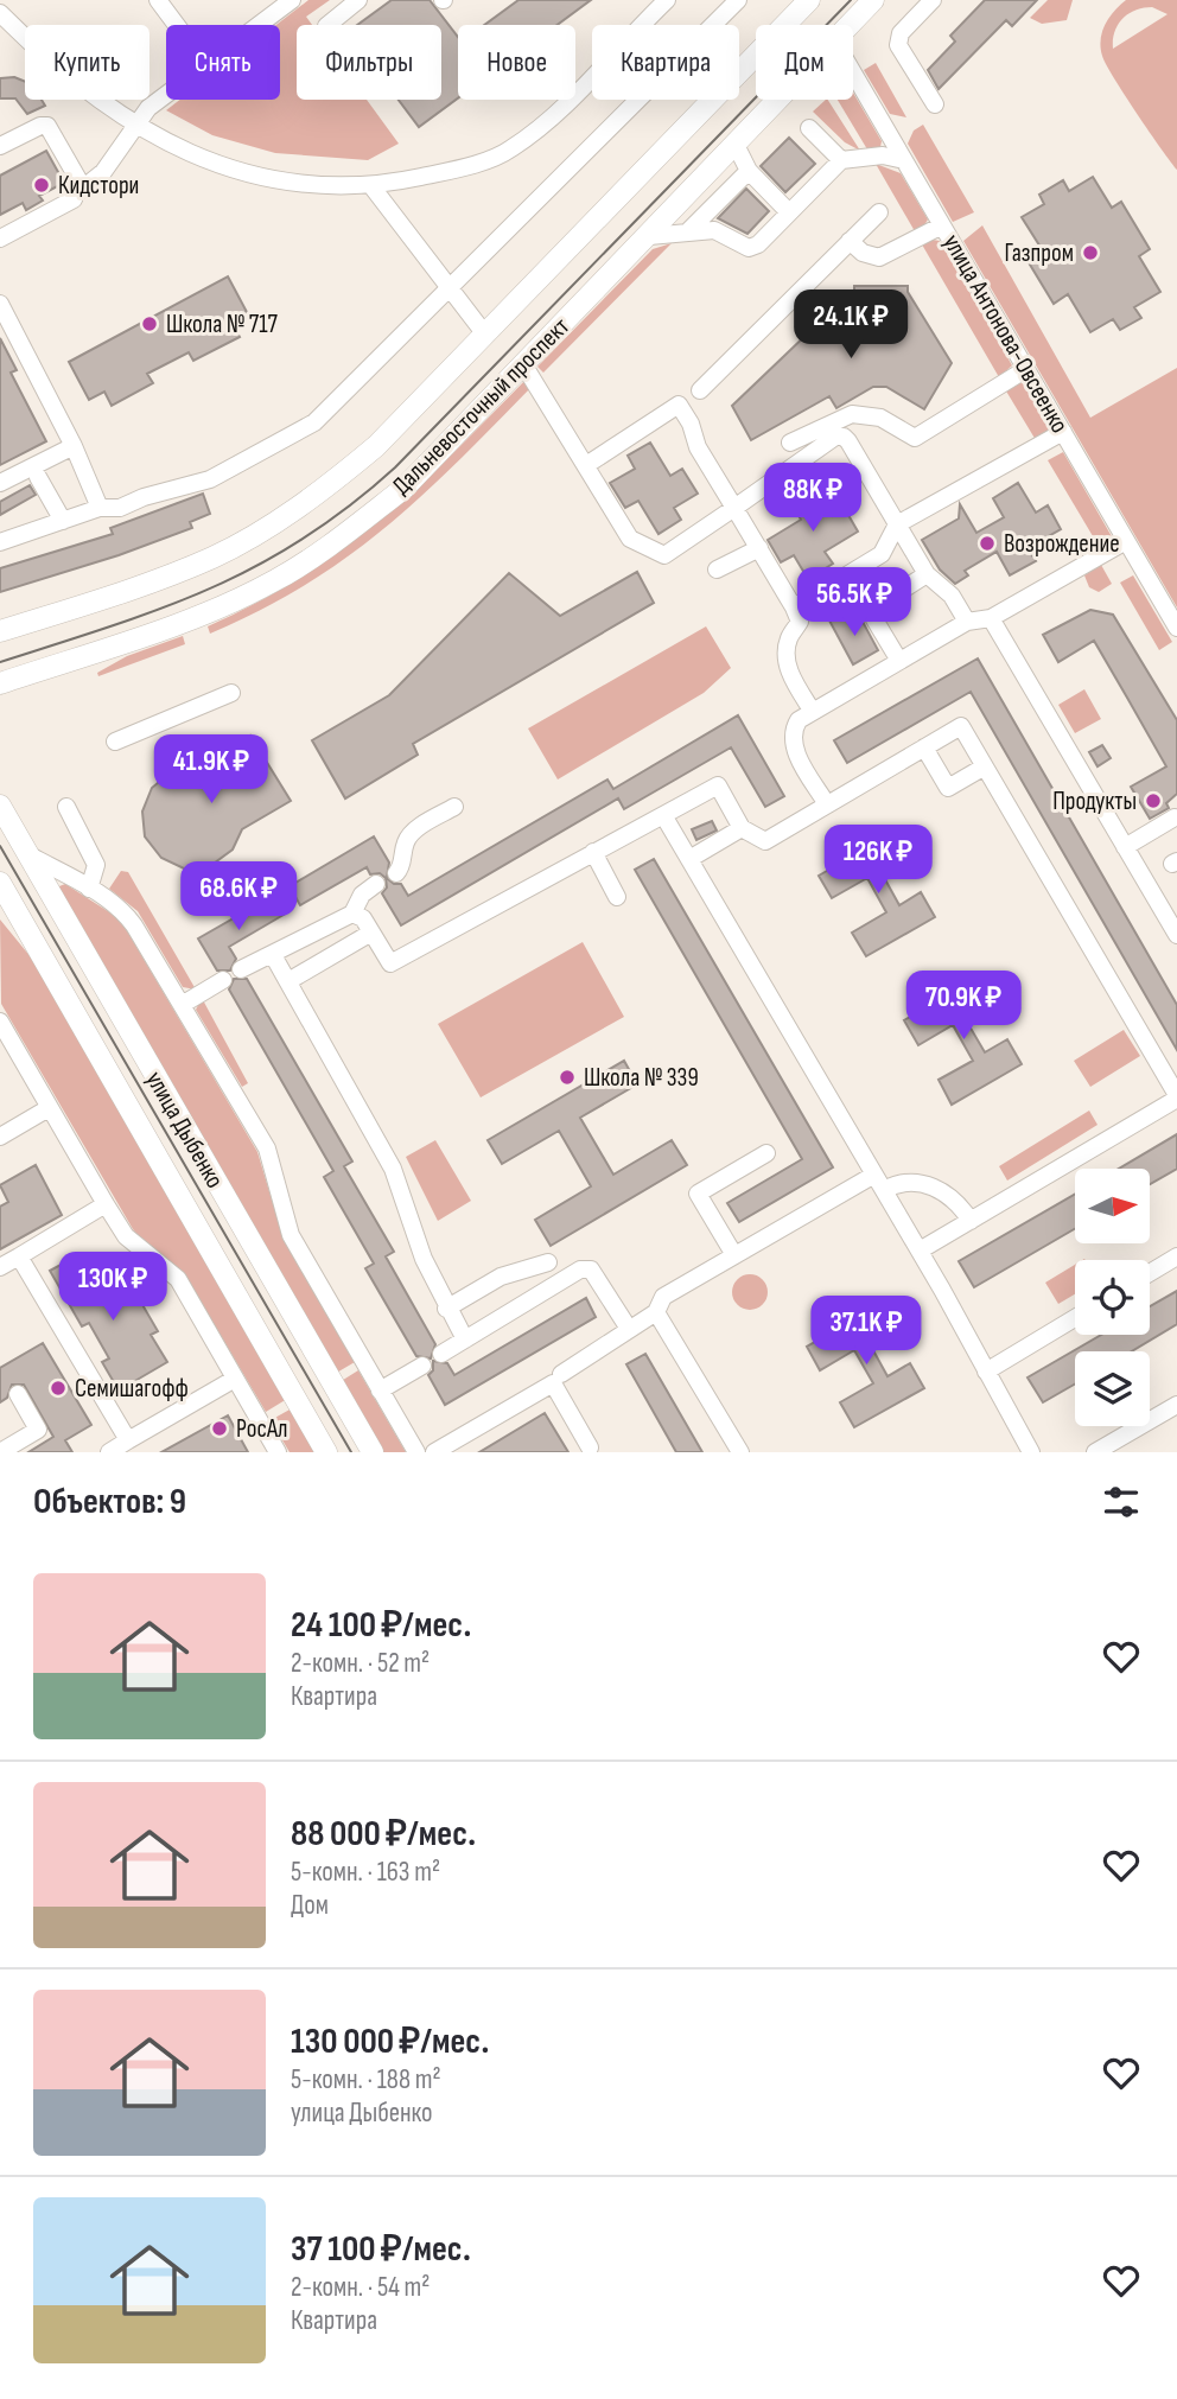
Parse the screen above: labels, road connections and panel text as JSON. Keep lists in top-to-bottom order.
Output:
{
  "streets": {
    "main road": ["Дальневосточный проспект", "улица Дыбенко"],
    "street": ["улица Антонова-Овсеенко"]
  },
  "places": [
    "Кидстори",
    "Газпром",
    "Школа № 717",
    "Возрождение",
    "Продукты",
    "Школа № 339",
    "Семишагофф",
    "РосАл"
  ],
  "north": "right",
  "page": {
    "chip": [
      "Купить",
      "Снять",
      "Фильтры",
      "Новое",
      "Квартира",
      "Дом"
    ],
    "price": [
      "24.1K ₽",
      "88K ₽",
      "56.5K ₽",
      "41.9K ₽",
      "126K ₽",
      "68.6K ₽",
      "70.9K ₽",
      "130K ₽",
      "37.1K ₽"
    ],
    "heading": "Объектов: 9",
    "list": [
      {
        "name": "24 100 ₽/мес.",
        "note": "2-комн. · 52 m² · Квартира"
      },
      {
        "name": "88 000 ₽/мес.",
        "note": "5-комн. · 163 m² · Дом"
      },
      {
        "name": "130 000 ₽/мес.",
        "note": "5-комн. · 188 m² · улица Дыбенко"
      },
      {
        "name": "37 100 ₽/мес.",
        "note": "2-комн. · 54 m² · Квартира"
      }
    ]
  }
}
